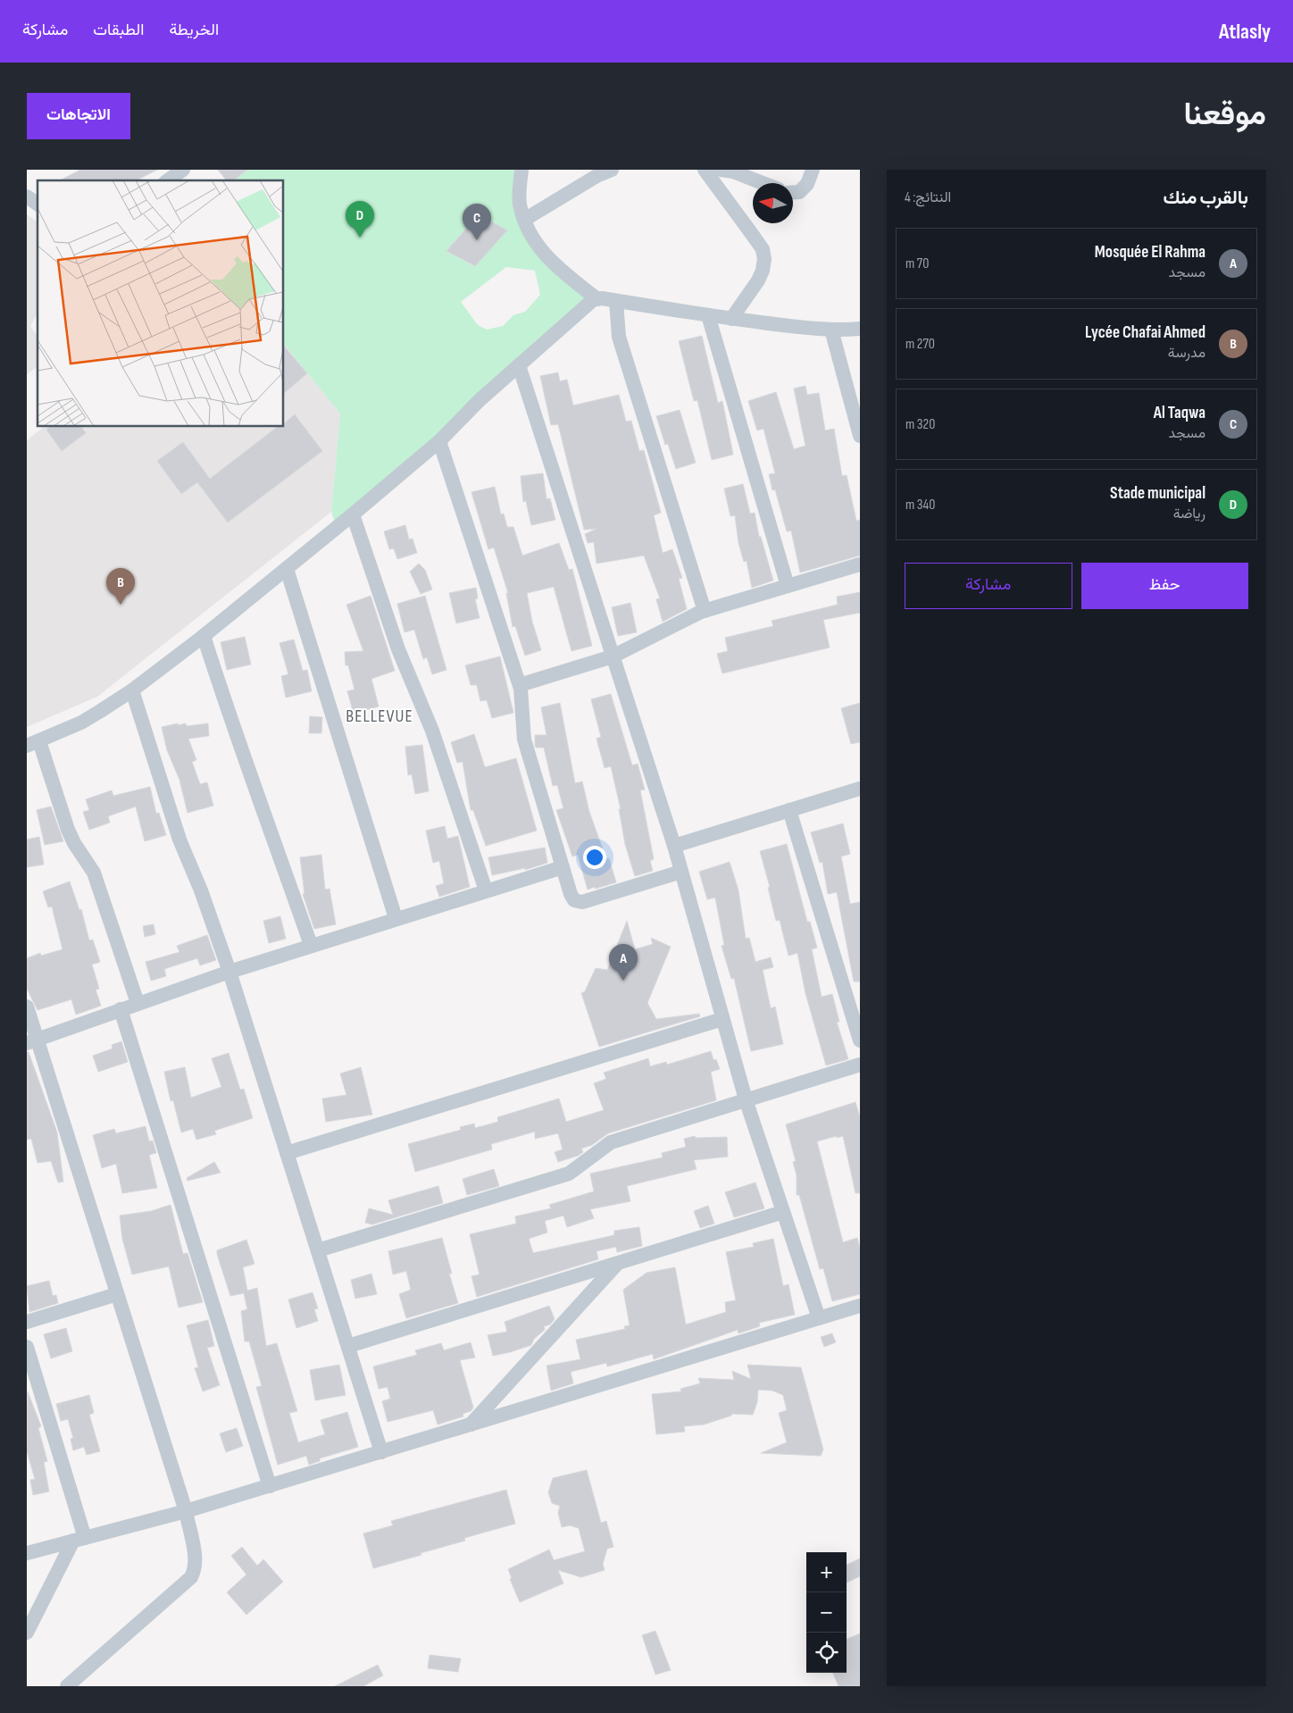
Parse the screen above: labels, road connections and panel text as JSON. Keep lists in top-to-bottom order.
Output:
{
  "districts": ["BELLEVUE"],
  "north": "left",
  "page": {
    "header": "Atlasly",
    "nav": ["الخريطة", "الطبقات", "مشاركة"],
    "title": "موقعنا",
    "buttons": [
      "الاتجاهات",
      ["حفظ", "مشاركة"]
    ],
    "heading": ["بالقرب منك", "النتائج: 4"],
    "pins": [
      "D",
      "C",
      "B",
      "A"
    ],
    "list": [
      {
        "mark": "A",
        "name": "Mosquée El Rahma",
        "note": "مسجد",
        "value": "70 m"
      },
      {
        "mark": "B",
        "name": "Lycée Chafai Ahmed",
        "note": "مدرسة",
        "value": "270 m"
      },
      {
        "mark": "C",
        "name": "Al Taqwa",
        "note": "مسجد",
        "value": "320 m"
      },
      {
        "mark": "D",
        "name": "Stade municipal",
        "note": "رياضة",
        "value": "340 m"
      }
    ],
    "map_buttons": ["+", "−"]
  }
}
